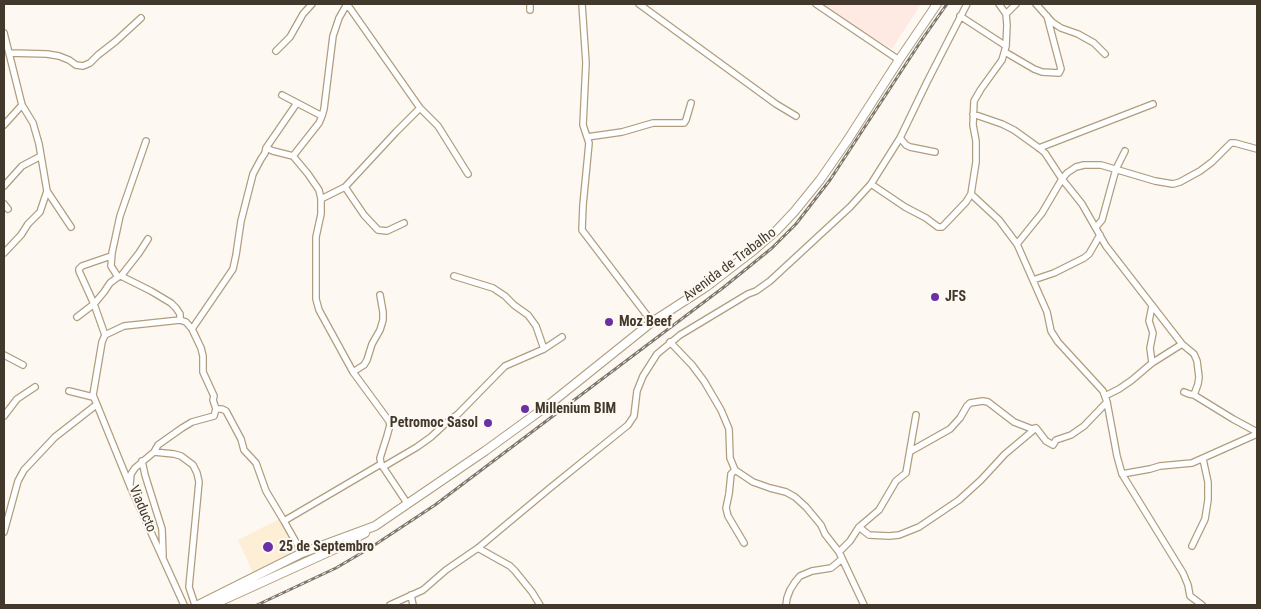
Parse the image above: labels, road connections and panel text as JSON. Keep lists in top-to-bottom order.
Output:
{
  "streets": {
    "highway": ["Avenida de Trabalho"],
    "street": ["Viaducto"]
  },
  "places": [
    "JFS",
    "Moz Beef",
    "Millenium BIM",
    "Petromoc Sasol",
    "25 de Septembro"
  ]
}
